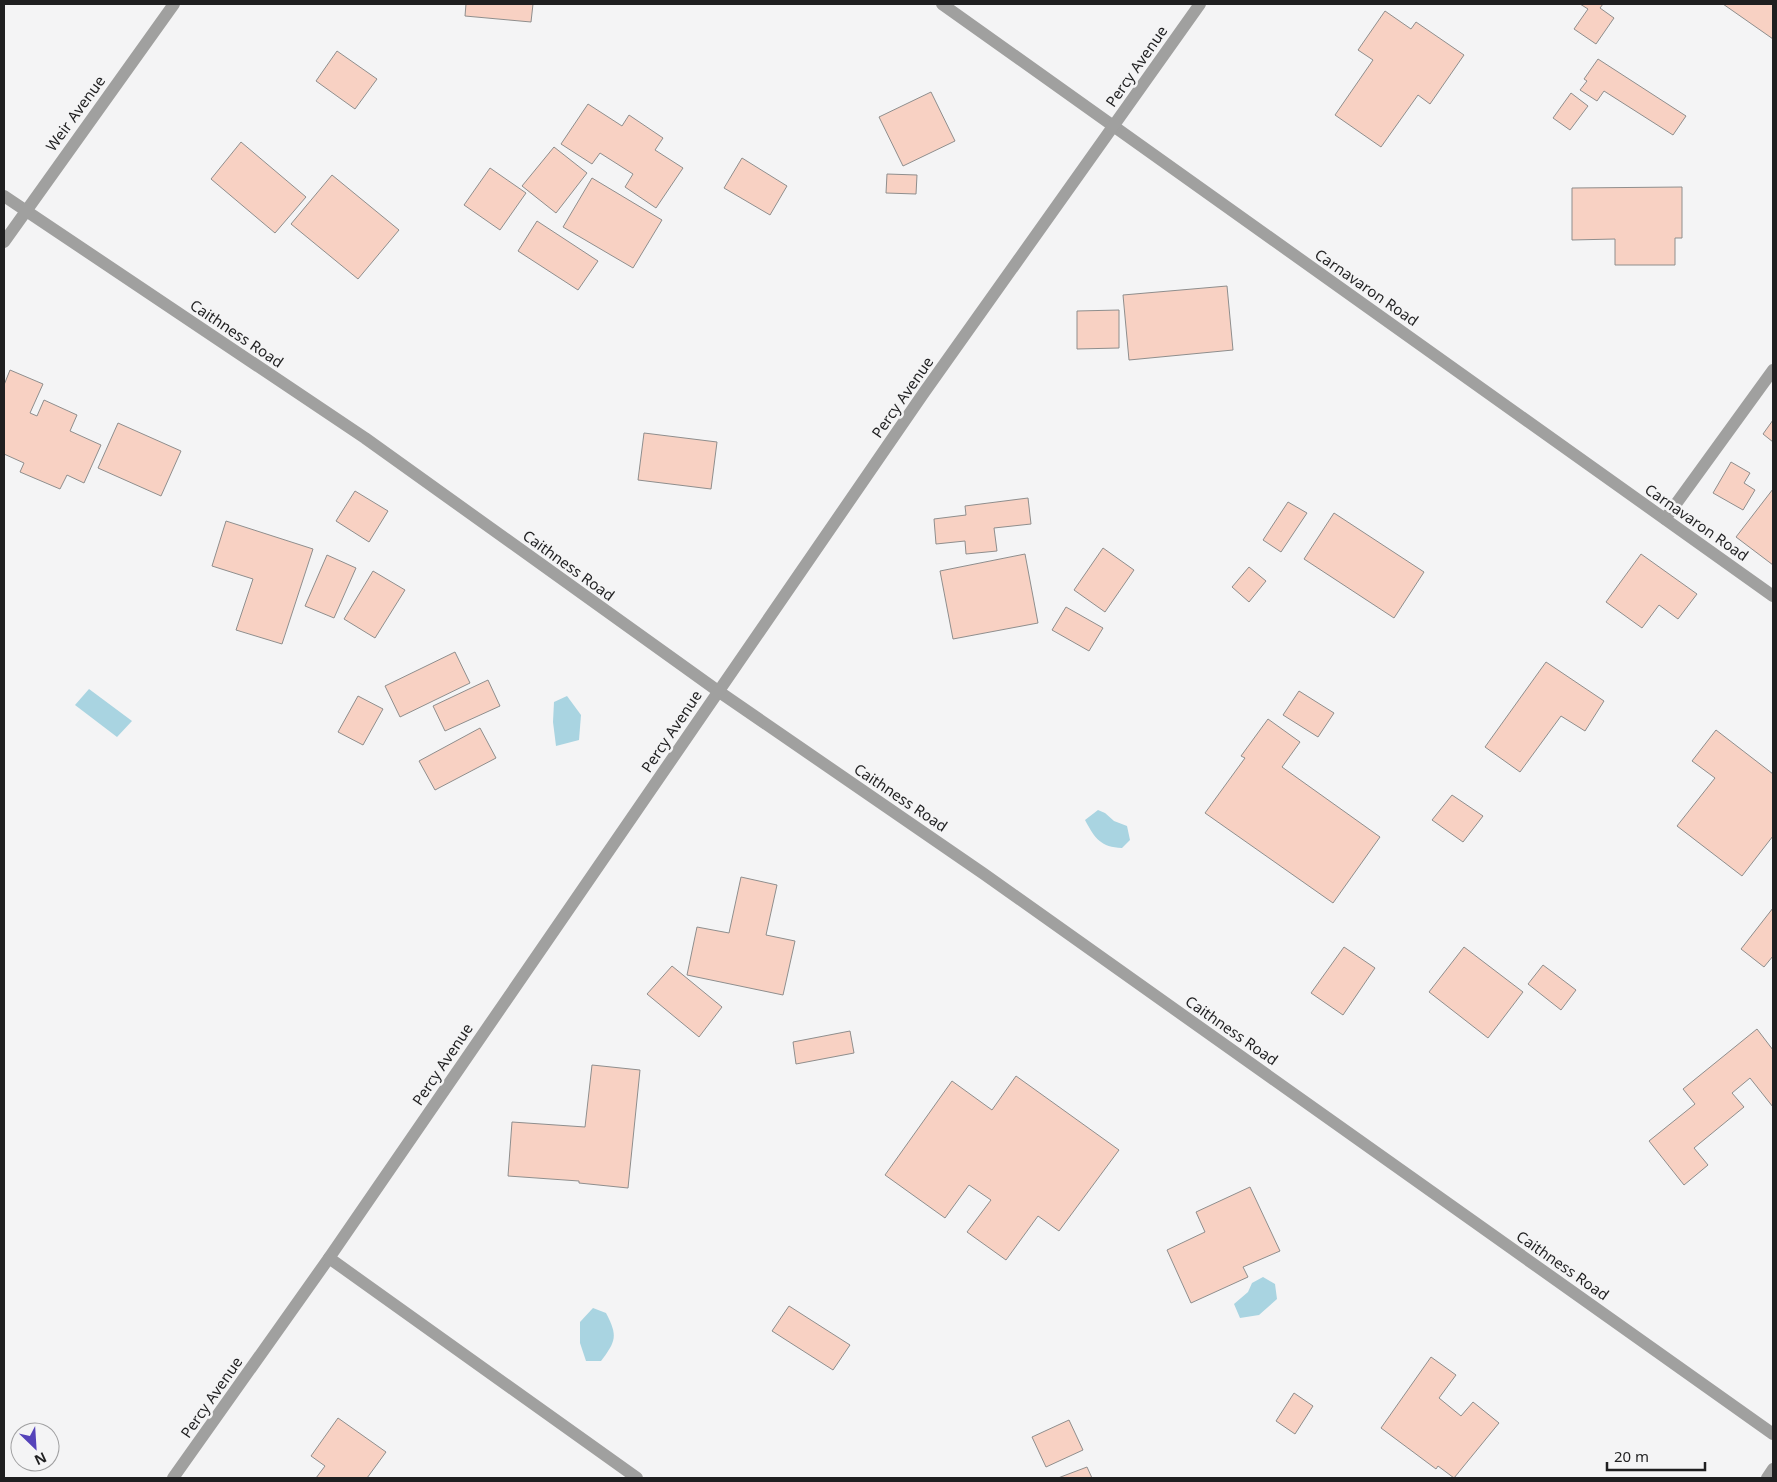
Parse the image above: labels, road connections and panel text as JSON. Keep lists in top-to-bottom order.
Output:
{
  "streets": {
    "street": [
      "Percy Avenue",
      "Weir Avenue",
      "Carnavaron Road",
      "Caithness Road"
    ]
  },
  "crossings": [
    ["Percy Avenue", "Carnavaron Road"],
    ["Percy Avenue", "Caithness Road"],
    ["Weir Avenue", "Caithness Road"]
  ],
  "scale_bar": "20 m",
  "north": "bottom right"
}
